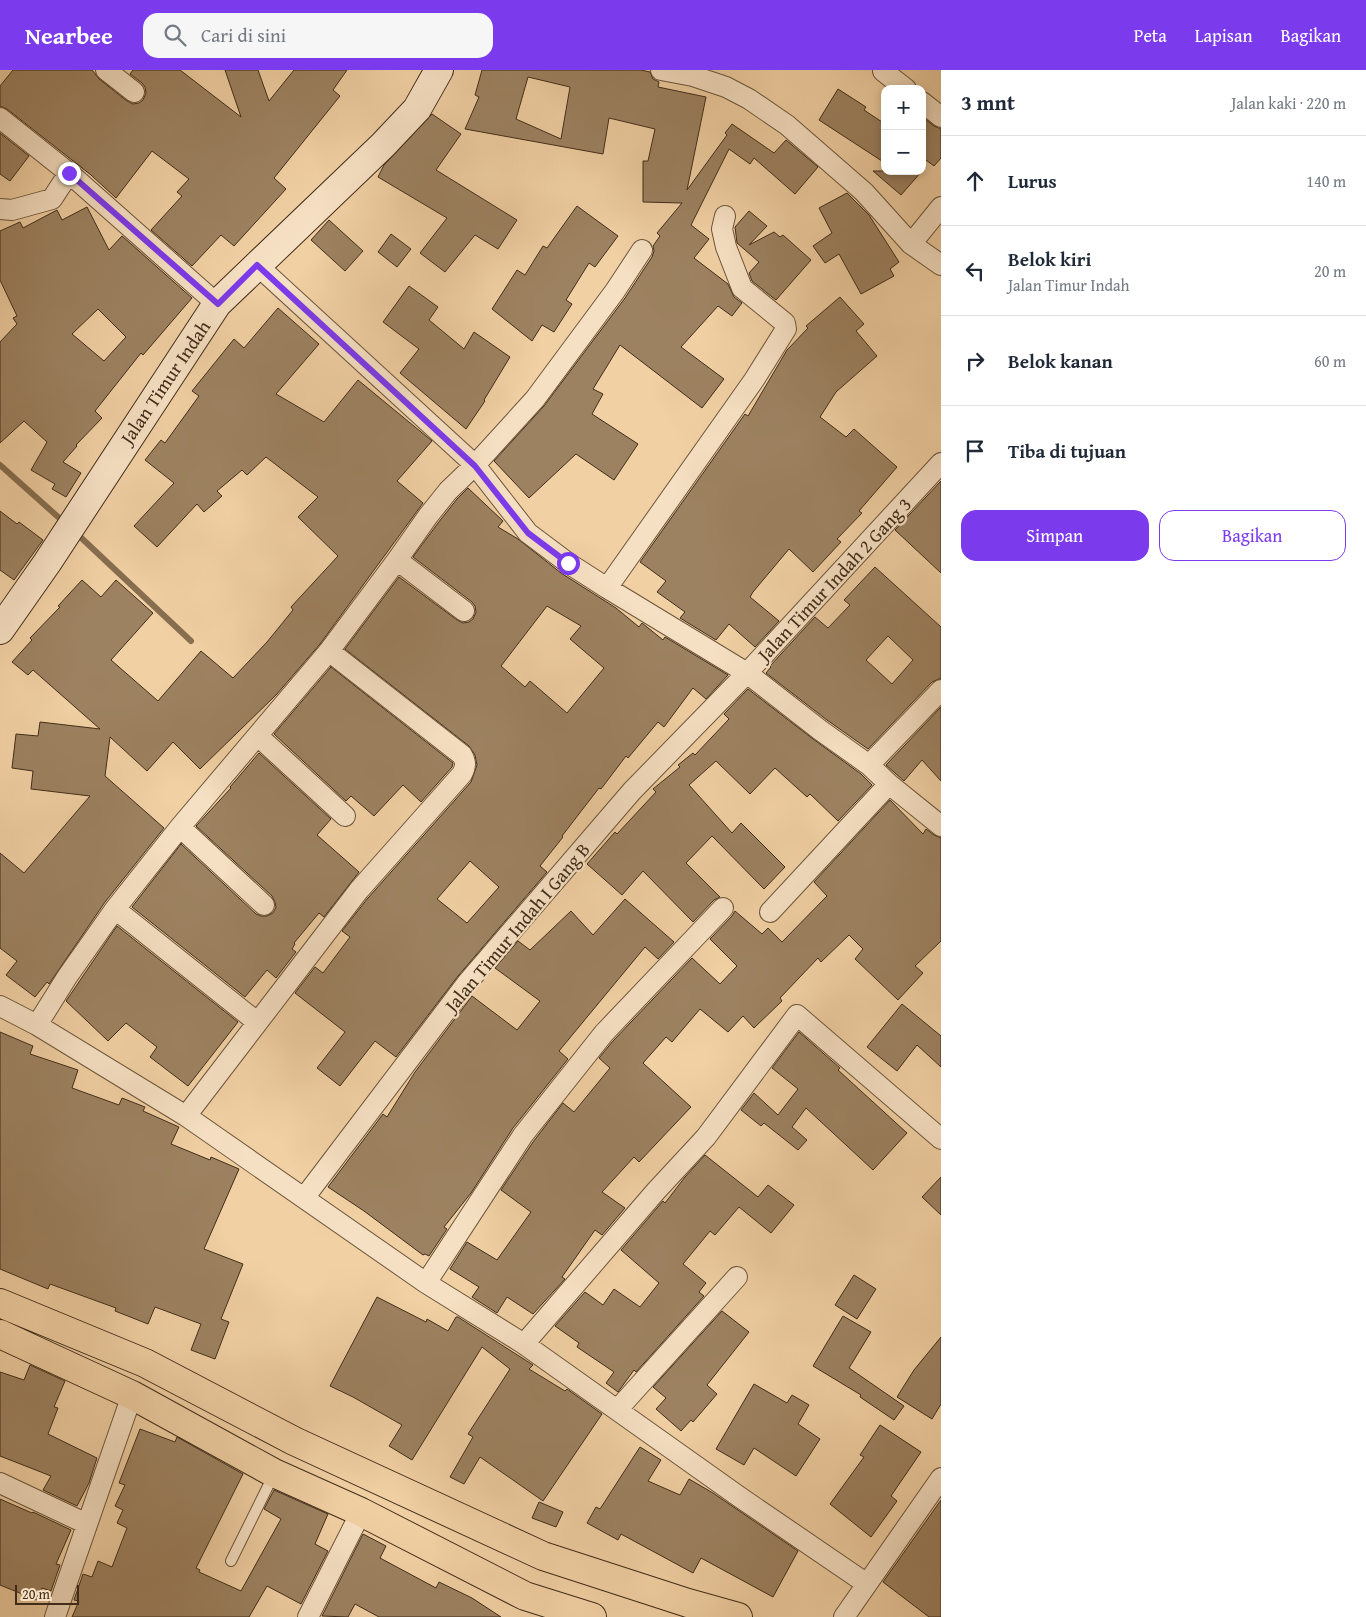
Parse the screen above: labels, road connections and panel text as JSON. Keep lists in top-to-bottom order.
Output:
{
  "streets": {
    "street": ["Jalan Timur Indah", "Jalan Timur Indah 2 Gang 3", "Jalan Timur Indah I Gang B"]
  },
  "crossings": [
    ["Jalan Timur Indah 2 Gang 3", "Jalan Timur Indah I Gang B"]
  ],
  "scale_bar": "20 m",
  "page": {
    "header": "Nearbee",
    "search": "Cari di sini",
    "nav": ["Peta", "Lapisan", "Bagikan"],
    "heading": ["3 mnt", "Jalan kaki · 220 m"],
    "map_buttons": ["+", "−"],
    "list": [
      ["Lurus", "140 m"],
      ["Belok kiri", "Jalan Timur Indah", "20 m"],
      ["Belok kanan", "60 m"],
      "Tiba di tujuan"
    ],
    "buttons": ["Simpan", "Bagikan"],
    "scale": "20 m"
  }
}
